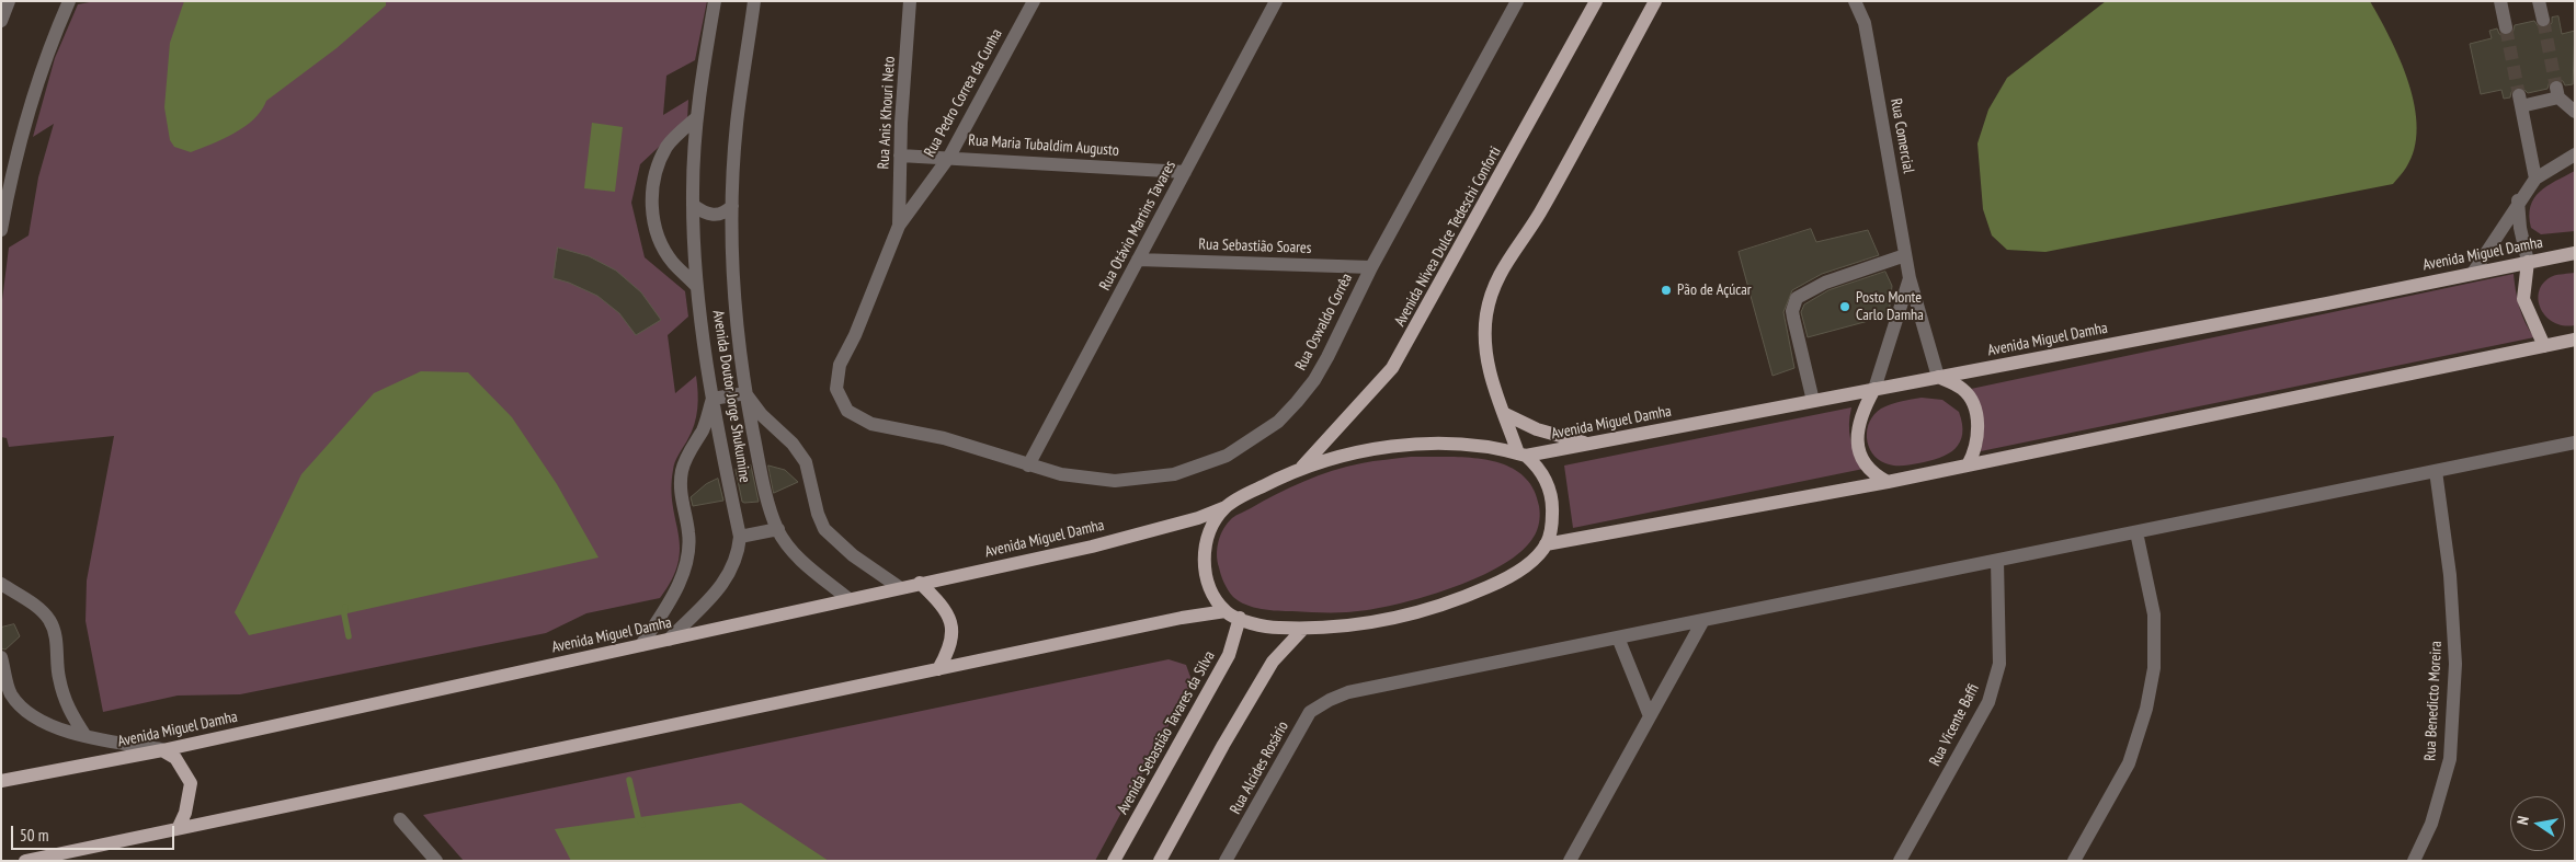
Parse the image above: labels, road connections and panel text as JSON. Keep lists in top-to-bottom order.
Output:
{
  "streets": {
    "main road": ["Avenida Nívea Dulce Tedeschi Conforti", "Avenida Miguel Damha", "Avenida Sebastião Tavares da Silva"],
    "street": [
      "Rua Pedro Correa da Cunha",
      "Rua Anis Khouri Neto",
      "Rua Comercial",
      "Rua Maria Tubaldim Augusto",
      "Rua Otávio Martins Tavares",
      "Rua Sebastião Soares",
      "Rua Oswaldo Corrêa",
      "Avenida Doutor Jorge Shukumine",
      "Rua Benedicto Moreira",
      "Rua Vicente Baffi",
      "Rua Alcides Rosário"
    ]
  },
  "crossings": [
    ["Rua Pedro Correa da Cunha", "Rua Anis Khouri Neto"],
    ["Rua Pedro Correa da Cunha", "Rua Maria Tubaldim Augusto"],
    ["Rua Pedro Correa da Cunha", "Rua Oswaldo Corrêa"],
    ["Rua Anis Khouri Neto", "Rua Maria Tubaldim Augusto"],
    ["Rua Comercial", "Avenida Miguel Damha"],
    ["Rua Maria Tubaldim Augusto", "Rua Otávio Martins Tavares"],
    ["Rua Otávio Martins Tavares", "Rua Sebastião Soares"],
    ["Rua Otávio Martins Tavares", "Rua Oswaldo Corrêa"],
    ["Avenida Nívea Dulce Tedeschi Conforti", "Avenida Miguel Damha"],
    ["Rua Sebastião Soares", "Rua Oswaldo Corrêa"],
    ["Avenida Miguel Damha", "Avenida Doutor Jorge Shukumine"],
    ["Rua Benedicto Moreira", "Rua Alcides Rosário"],
    ["Rua Vicente Baffi", "Rua Alcides Rosário"]
  ],
  "places": ["Pão de Açúcar", "Posto Monte Carlo Damha"],
  "scale_bar": "50 m",
  "north": "left"
}
